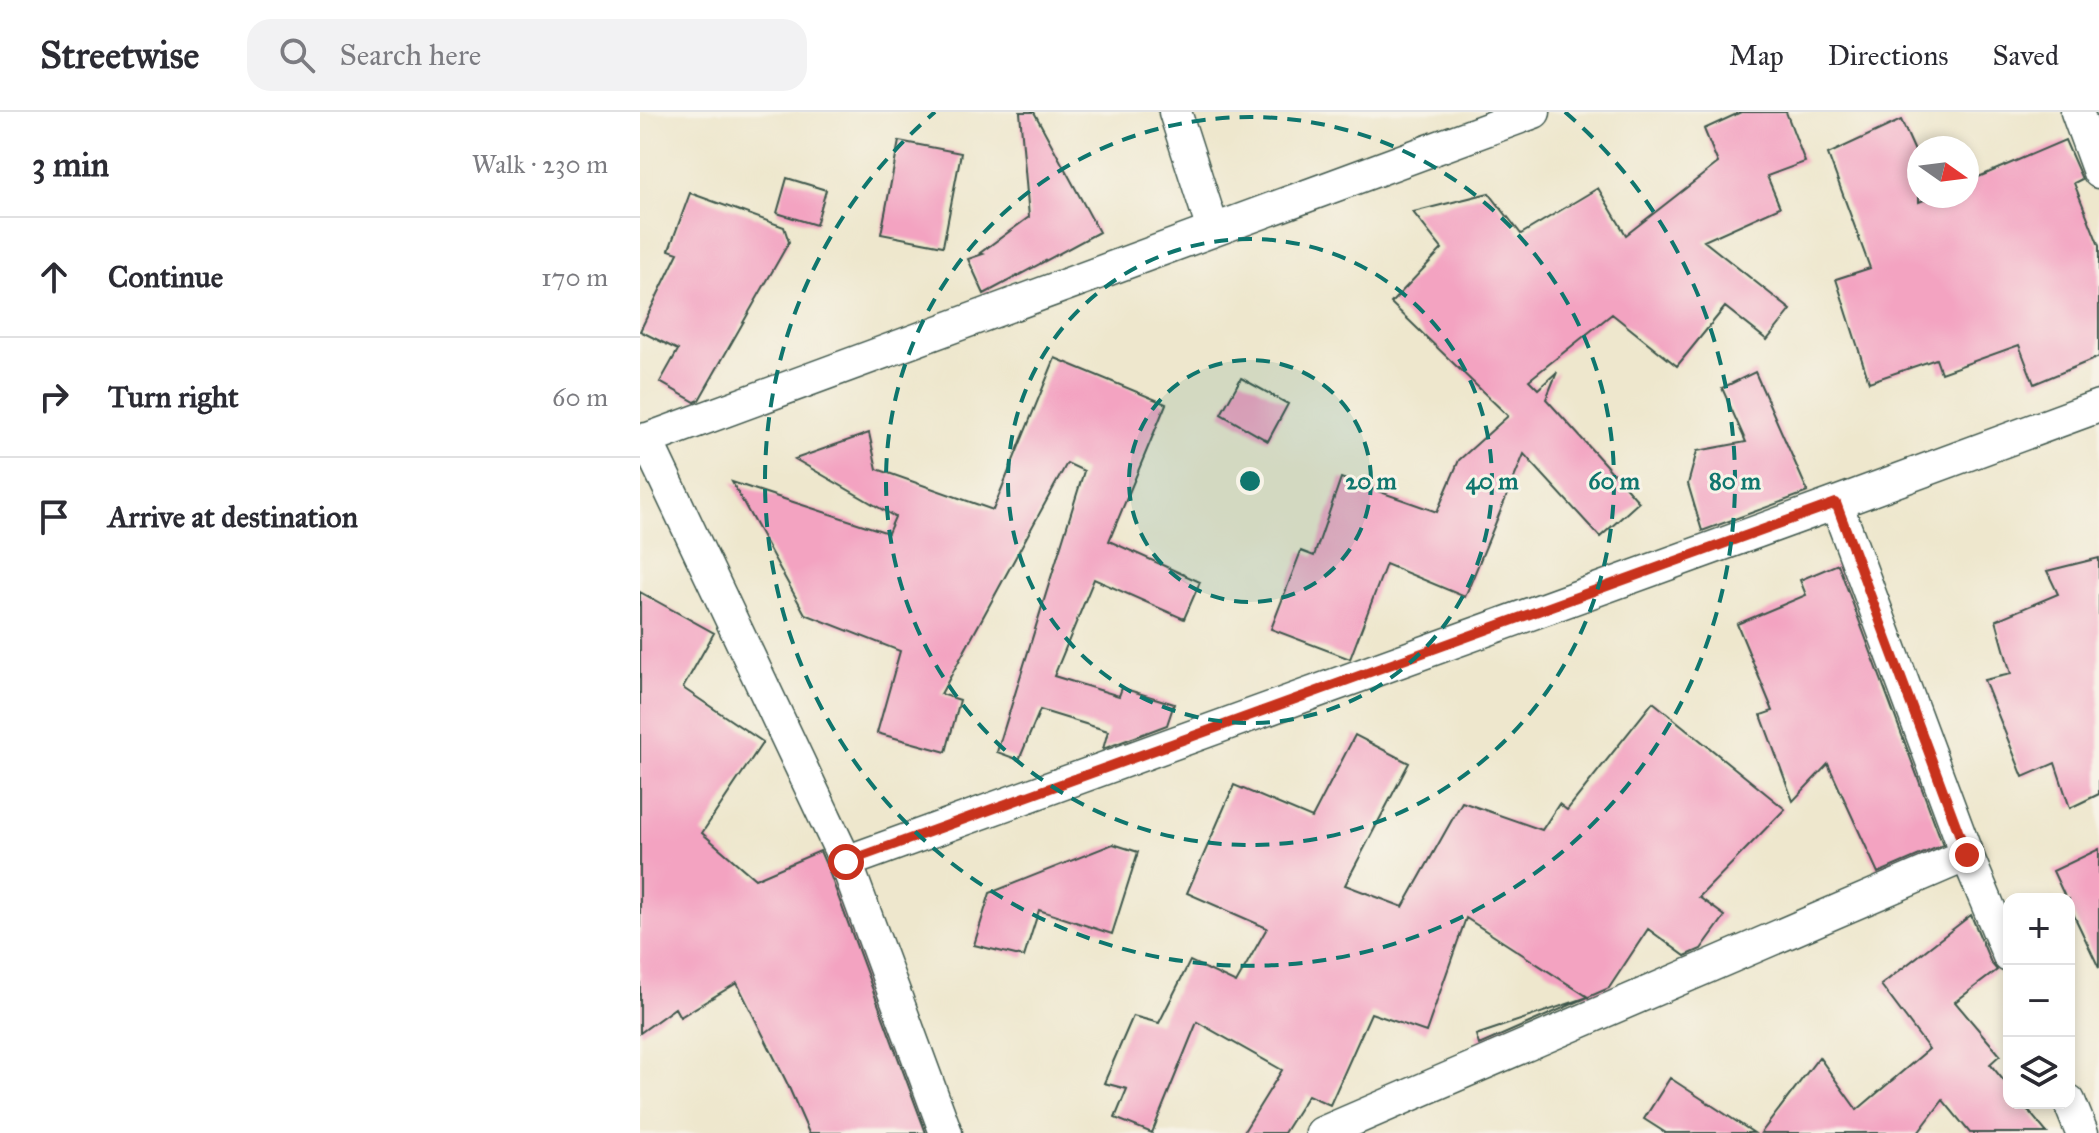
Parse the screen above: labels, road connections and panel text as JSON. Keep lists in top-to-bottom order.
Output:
{
  "north": "right",
  "page": {
    "header": "Streetwise",
    "search": "Search here",
    "nav": ["Map", "Directions", "Saved"],
    "heading": ["3 min", "Walk · 230 m"],
    "list": [
      ["Continue", "170 m"],
      ["Turn right", "60 m"],
      "Arrive at destination"
    ],
    "map_buttons": ["+", "−"]
  },
  "rings": [
    "20 m",
    "40 m",
    "60 m",
    "80 m"
  ]
}
